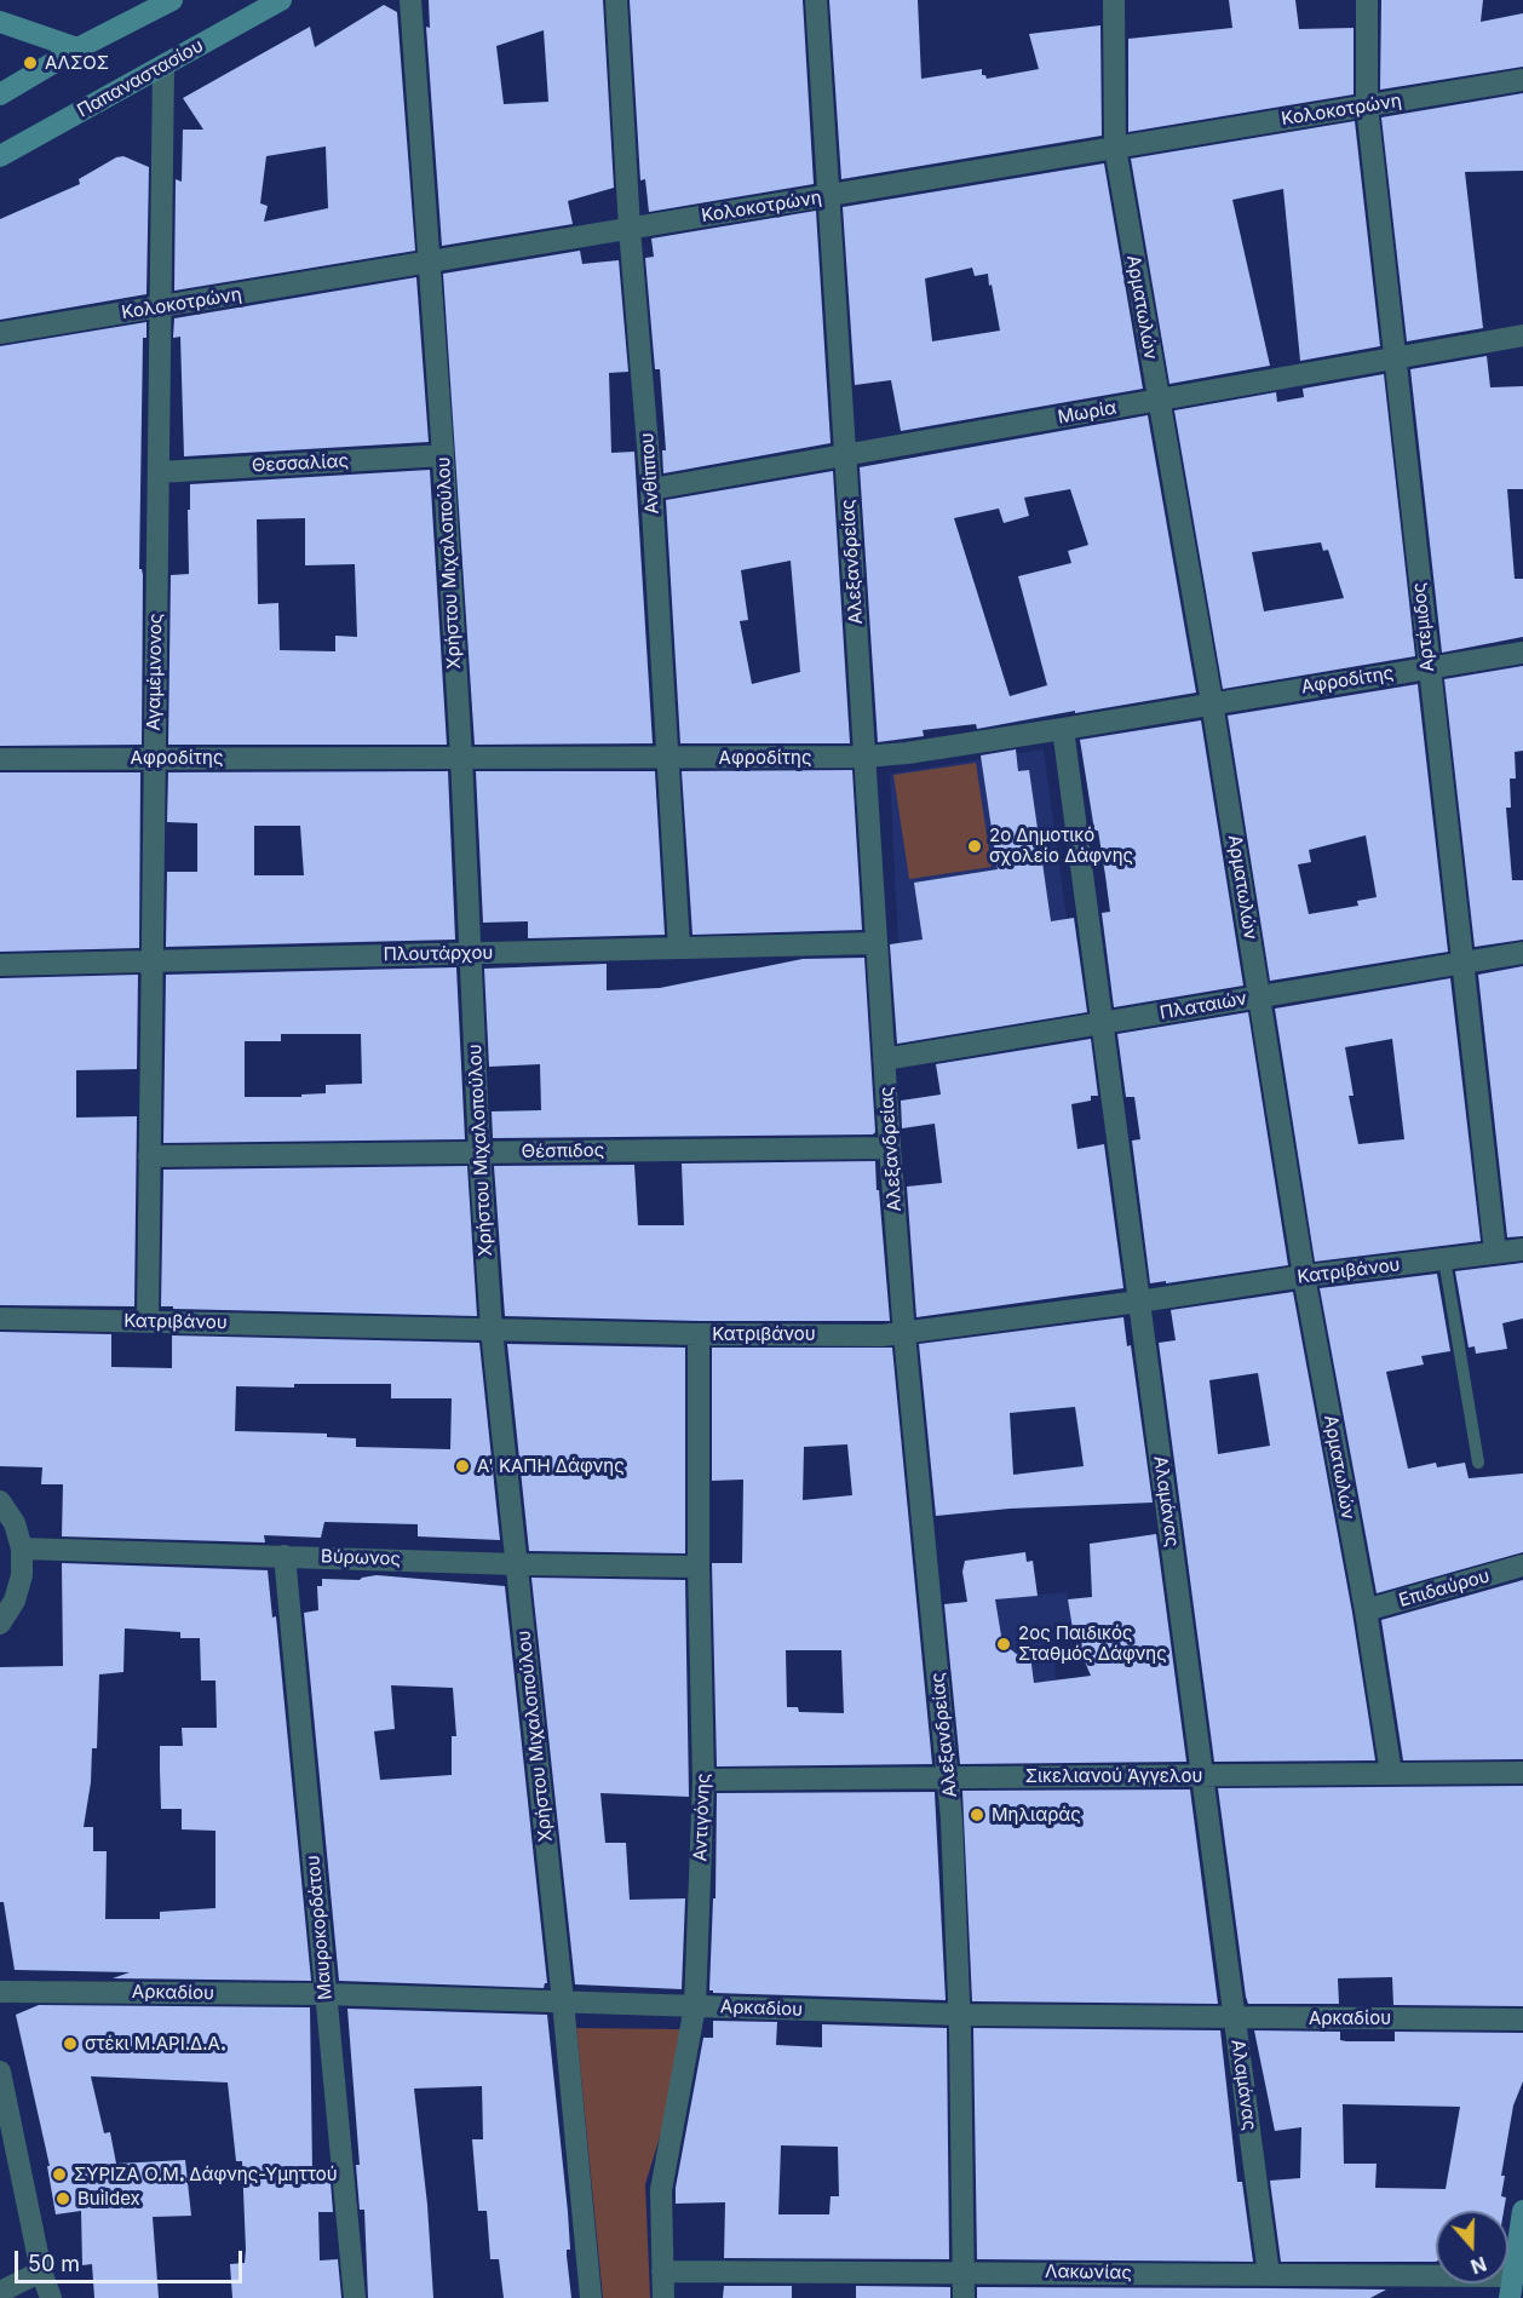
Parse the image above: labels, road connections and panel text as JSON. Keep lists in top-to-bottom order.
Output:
{
  "streets": {
    "street": [
      "Παπαναστασίου",
      "Κολοκοτρώνη",
      "Αρματωλών",
      "Μωρία",
      "Θεσσαλίας",
      "Ανθίππου",
      "Αλεξανδρείας",
      "Χρήστου Μιχαλοπούλου",
      "Αρτέμιδος",
      "Αγαμέμνονος",
      "Αφροδίτης",
      "Πλουτάρχου",
      "Πλαταιών",
      "Θέσπιδος",
      "Κατριβάνου",
      "Αλαμάνας",
      "Βύρωνος",
      "Επιδαύρου",
      "Σικελιανού Άγγελου",
      "Αντιγόνης",
      "Μαυροκορδάτου",
      "Αρκαδίου",
      "Λακωνίας"
    ]
  },
  "crossings": [
    ["Παπαναστασίου", "Αγαμέμνονος"],
    ["Κολοκοτρώνη", "Αρματωλών"],
    ["Κολοκοτρώνη", "Ανθίππου"],
    ["Κολοκοτρώνη", "Αλεξανδρείας"],
    ["Κολοκοτρώνη", "Χρήστου Μιχαλοπούλου"],
    ["Κολοκοτρώνη", "Αρτέμιδος"],
    ["Κολοκοτρώνη", "Αγαμέμνονος"],
    ["Αρματωλών", "Μωρία"],
    ["Αρματωλών", "Αφροδίτης"],
    ["Αρματωλών", "Πλαταιών"],
    ["Αρματωλών", "Κατριβάνου"],
    ["Αρματωλών", "Επιδαύρου"],
    ["Αρματωλών", "Σικελιανού Άγγελου"],
    ["Μωρία", "Ανθίππου"],
    ["Μωρία", "Αλεξανδρείας"],
    ["Μωρία", "Αρτέμιδος"],
    ["Θεσσαλίας", "Χρήστου Μιχαλοπούλου"],
    ["Θεσσαλίας", "Αγαμέμνονος"],
    ["Ανθίππου", "Αφροδίτης"],
    ["Ανθίππου", "Πλουτάρχου"],
    ["Αλεξανδρείας", "Αφροδίτης"],
    ["Αλεξανδρείας", "Πλουτάρχου"],
    ["Αλεξανδρείας", "Πλαταιών"],
    ["Αλεξανδρείας", "Θέσπιδος"],
    ["Αλεξανδρείας", "Κατριβάνου"],
    ["Αλεξανδρείας", "Σικελιανού Άγγελου"],
    ["Αλεξανδρείας", "Αρκαδίου"],
    ["Αλεξανδρείας", "Λακωνίας"],
    ["Χρήστου Μιχαλοπούλου", "Αφροδίτης"],
    ["Χρήστου Μιχαλοπούλου", "Πλουτάρχου"],
    ["Χρήστου Μιχαλοπούλου", "Θέσπιδος"],
    ["Χρήστου Μιχαλοπούλου", "Κατριβάνου"],
    ["Χρήστου Μιχαλοπούλου", "Βύρωνος"],
    ["Χρήστου Μιχαλοπούλου", "Αρκαδίου"],
    ["Αρτέμιδος", "Αφροδίτης"],
    ["Αρτέμιδος", "Πλαταιών"],
    ["Αρτέμιδος", "Κατριβάνου"],
    ["Αγαμέμνονος", "Αφροδίτης"],
    ["Αγαμέμνονος", "Πλουτάρχου"],
    ["Αγαμέμνονος", "Θέσπιδος"],
    ["Αγαμέμνονος", "Κατριβάνου"],
    ["Αφροδίτης", "Αλαμάνας"],
    ["Πλαταιών", "Αλαμάνας"],
    ["Κατριβάνου", "Αλαμάνας"],
    ["Κατριβάνου", "Αντιγόνης"],
    ["Αλαμάνας", "Σικελιανού Άγγελου"],
    ["Αλαμάνας", "Αρκαδίου"],
    ["Αλαμάνας", "Λακωνίας"],
    ["Βύρωνος", "Αντιγόνης"],
    ["Βύρωνος", "Μαυροκορδάτου"],
    ["Σικελιανού Άγγελου", "Αντιγόνης"],
    ["Αντιγόνης", "Αρκαδίου"],
    ["Αντιγόνης", "Λακωνίας"],
    ["Μαυροκορδάτου", "Αρκαδίου"]
  ],
  "places": [
    "ΑΛΣΟΣ",
    "2ο Δημοτικό σχολείο Δάφνης",
    "Α' ΚΑΠΗ Δάφνης",
    "2ος Παιδικός Σταθμός Δάφνης",
    "Μηλιαράς",
    "στέκι Μ.ΑΡΙ.Δ.Α.",
    "ΣΥΡΙΖΑ Ο.Μ. Δάφνης-Υμηττού",
    "Buildex"
  ],
  "scale_bar": "50 m",
  "north": "bottom"
}
